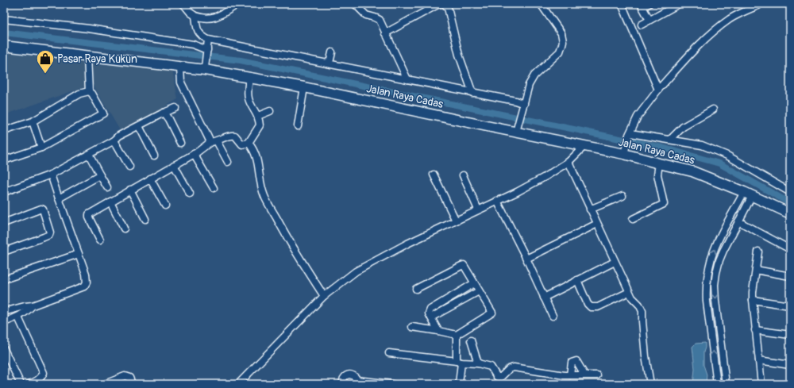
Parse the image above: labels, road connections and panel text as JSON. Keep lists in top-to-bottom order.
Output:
{
  "streets": {
    "street": ["Jalan Raya Cadas"]
  },
  "places": {
    "shop": ["Pasar Raya Kukun"]
  }
}
